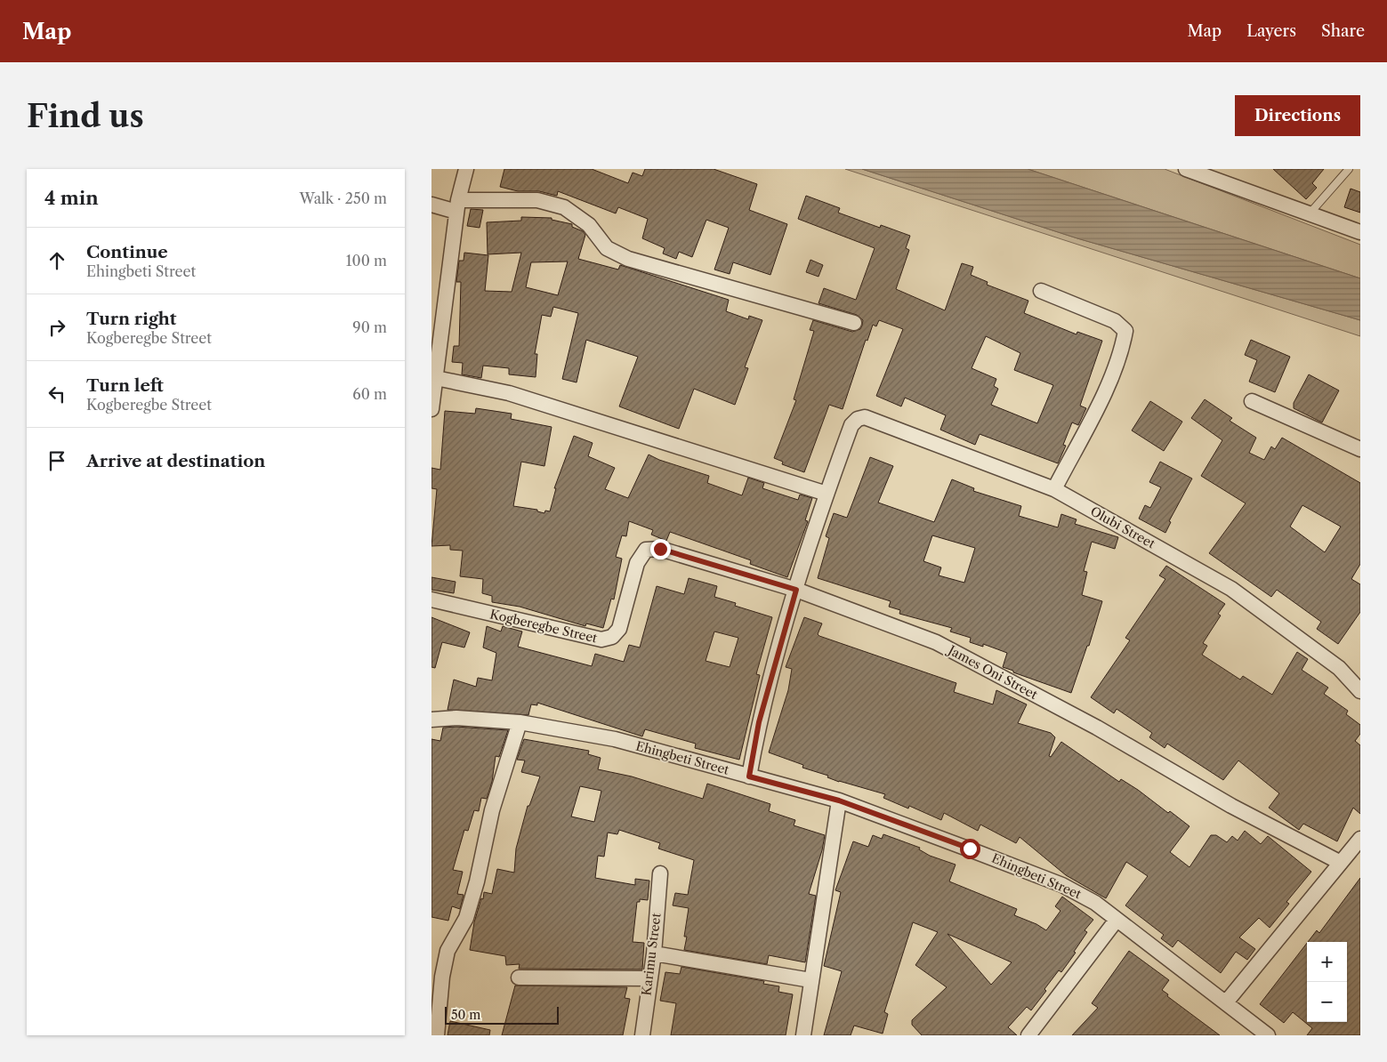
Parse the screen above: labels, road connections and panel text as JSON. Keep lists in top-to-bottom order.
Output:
{
  "streets": {
    "street": [
      "Olubi Street",
      "Kogberegbe Street",
      "James Oni Street",
      "Ehingbeti Street",
      "Karimu Street"
    ]
  },
  "crossings": [
    ["Kogberegbe Street", "James Oni Street"]
  ],
  "scale_bar": "50 m",
  "page": {
    "header": "Map",
    "nav": ["Map", "Layers", "Share"],
    "buttons": "Directions",
    "title": "Find us",
    "heading": ["4 min", "Walk · 250 m"],
    "list": [
      ["Continue", "Ehingbeti Street", "100 m"],
      ["Turn right", "Kogberegbe Street", "90 m"],
      ["Turn left", "Kogberegbe Street", "60 m"],
      "Arrive at destination"
    ],
    "map_buttons": ["+", "−"],
    "scale": "50 m"
  }
}
